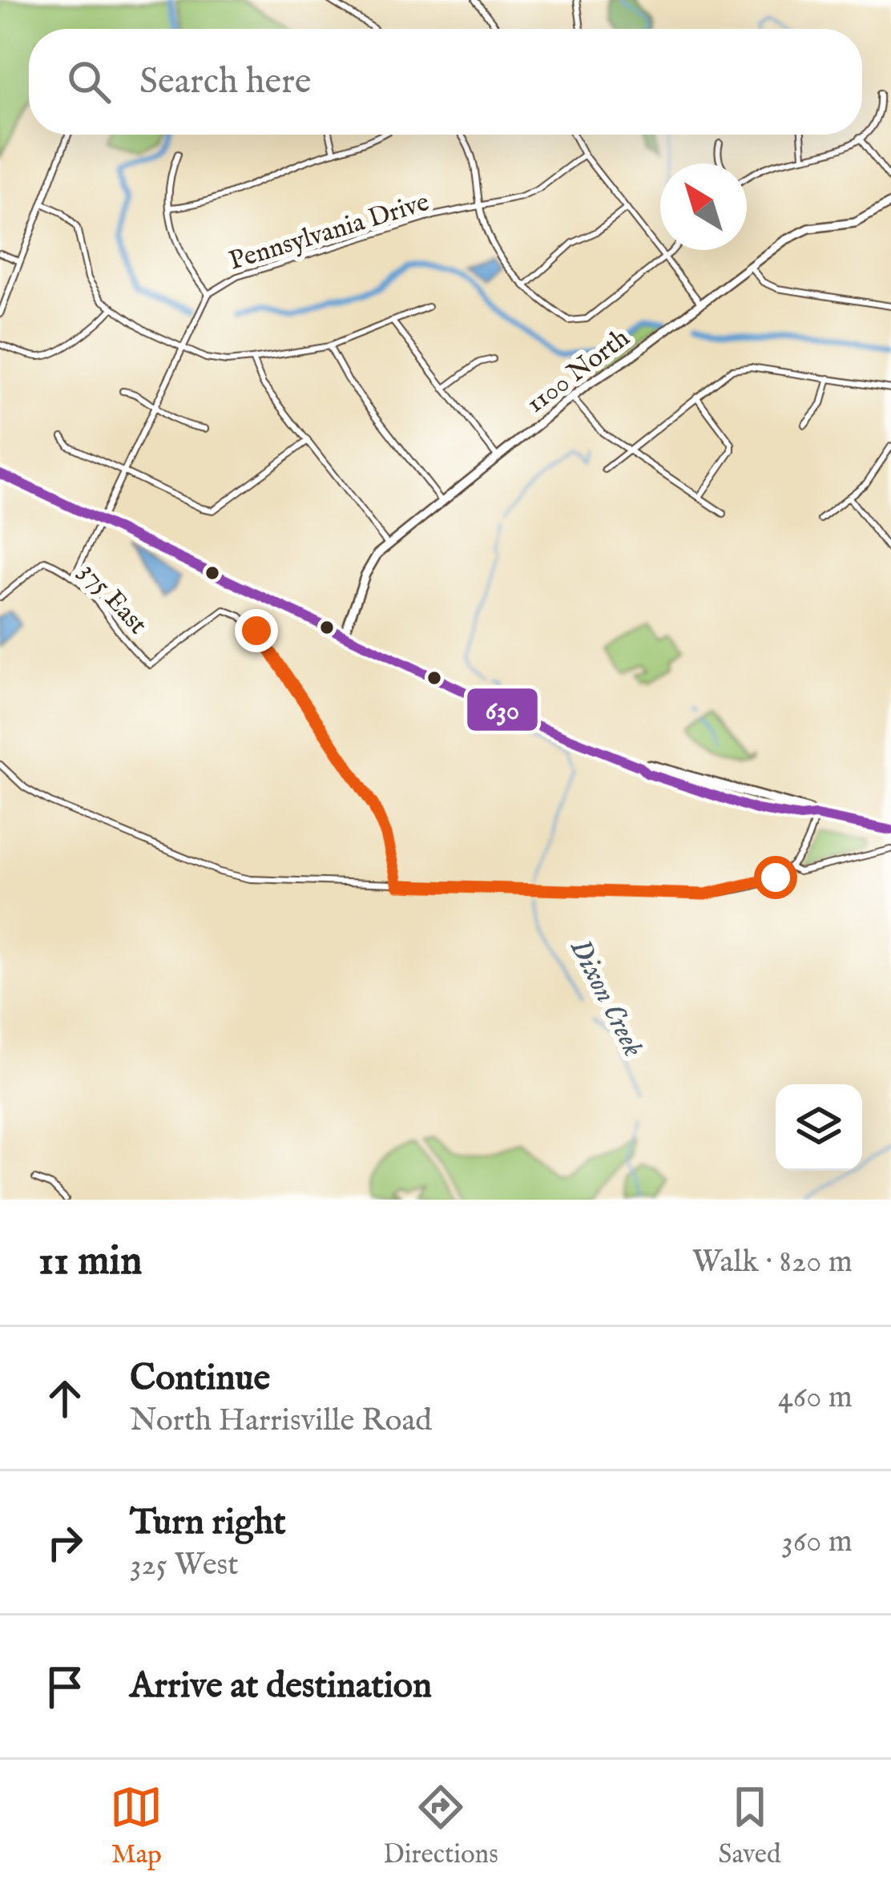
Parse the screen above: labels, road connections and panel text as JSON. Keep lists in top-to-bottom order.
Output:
{
  "streets": {
    "street": ["Pennsylvania Drive", "1100 North", "375 East"]
  },
  "crossings": [
    ["Pennsylvania Drive", "375 East"]
  ],
  "water": ["Dixon Creek"],
  "lines": ["transit line 630"],
  "north": "top left",
  "page": {
    "search": "Search here",
    "heading": ["11 min", "Walk · 820 m"],
    "list": [
      ["Continue", "North Harrisville Road", "460 m"],
      ["Turn right", "325 West", "360 m"],
      "Arrive at destination"
    ],
    "nav": ["Map", "Directions", "Saved"]
  }
}
